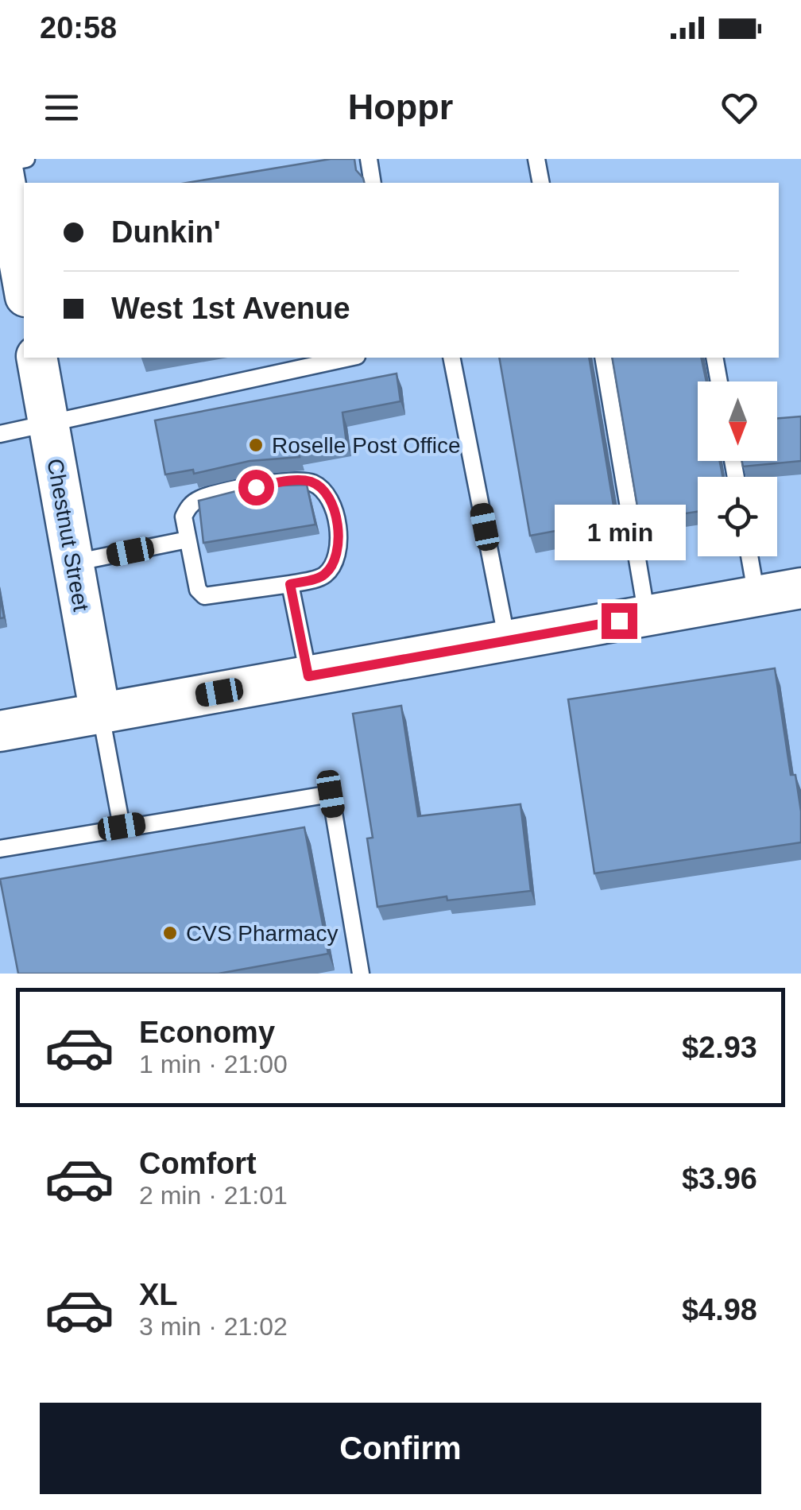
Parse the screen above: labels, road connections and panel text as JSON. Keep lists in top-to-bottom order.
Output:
{
  "streets": {
    "street": ["Chestnut Street"]
  },
  "places": ["Roselle Post Office", "CVS Pharmacy"],
  "north": "bottom",
  "page": {
    "status": "20:58",
    "header": "Hoppr",
    "banner": ["Dunkin'", "West 1st Avenue"],
    "bubble": "1 min",
    "list": [
      {
        "name": "Economy",
        "note": "1 min · 21:00",
        "value": "$2.93"
      },
      {
        "name": "Comfort",
        "note": "2 min · 21:01",
        "value": "$3.96"
      },
      {
        "name": "XL",
        "note": "3 min · 21:02",
        "value": "$4.98"
      }
    ],
    "buttons": "Confirm"
  }
}
